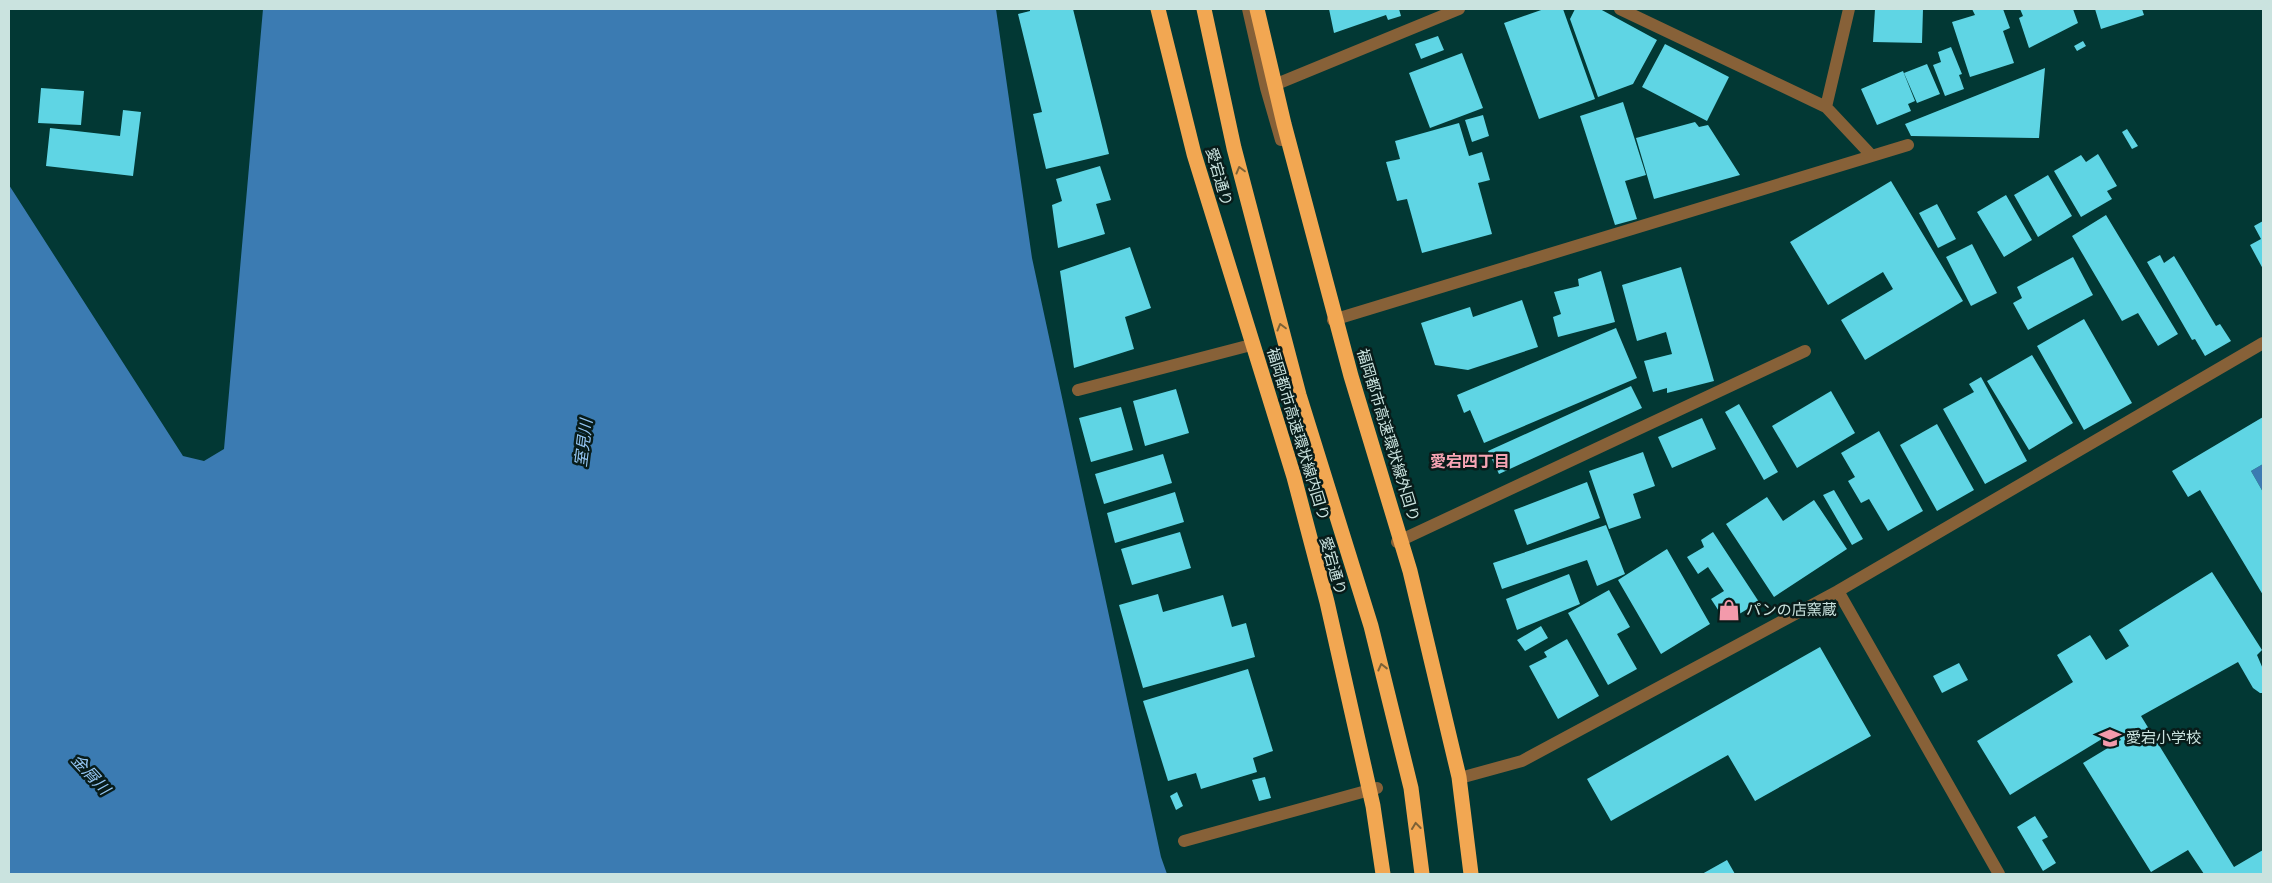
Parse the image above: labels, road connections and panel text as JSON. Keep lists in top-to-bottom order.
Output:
{
  "streets": {
    "highway": ["福岡都市高速環状線内回り", "福岡都市高速環状線外回り"],
    "street": ["愛宕通り"]
  },
  "crossings": [
    ["愛宕通り", "福岡都市高速環状線内回り"]
  ],
  "districts": ["愛宕四丁目"],
  "water": ["室見川", "金屑川"],
  "places": {
    "shop": ["パンの店窯蔵"],
    "school or university": ["愛宕小学校"]
  }
}
